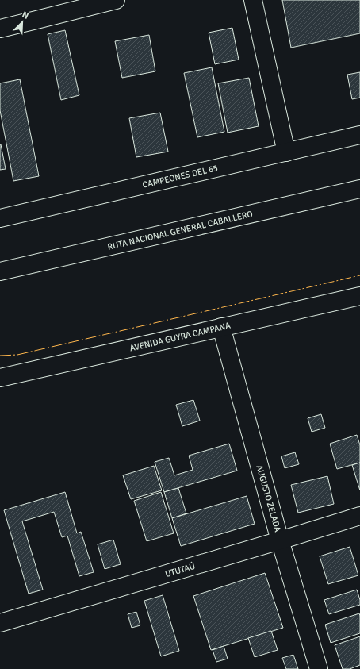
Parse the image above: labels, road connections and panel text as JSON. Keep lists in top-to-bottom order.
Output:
{
  "streets": {
    "main road": [
      "CAMPEONES DEL 65",
      "RUTA NACIONAL GENERAL CABALLERO",
      "AVENIDA GUYRA CAMPANA",
      "AUGUSTO ZELADA",
      "UTUTAÚ"
    ]
  },
  "crossings": [
    ["AVENIDA GUYRA CAMPANA", "AUGUSTO ZELADA"],
    ["AUGUSTO ZELADA", "UTUTAÚ"]
  ],
  "north": "top right"
}
